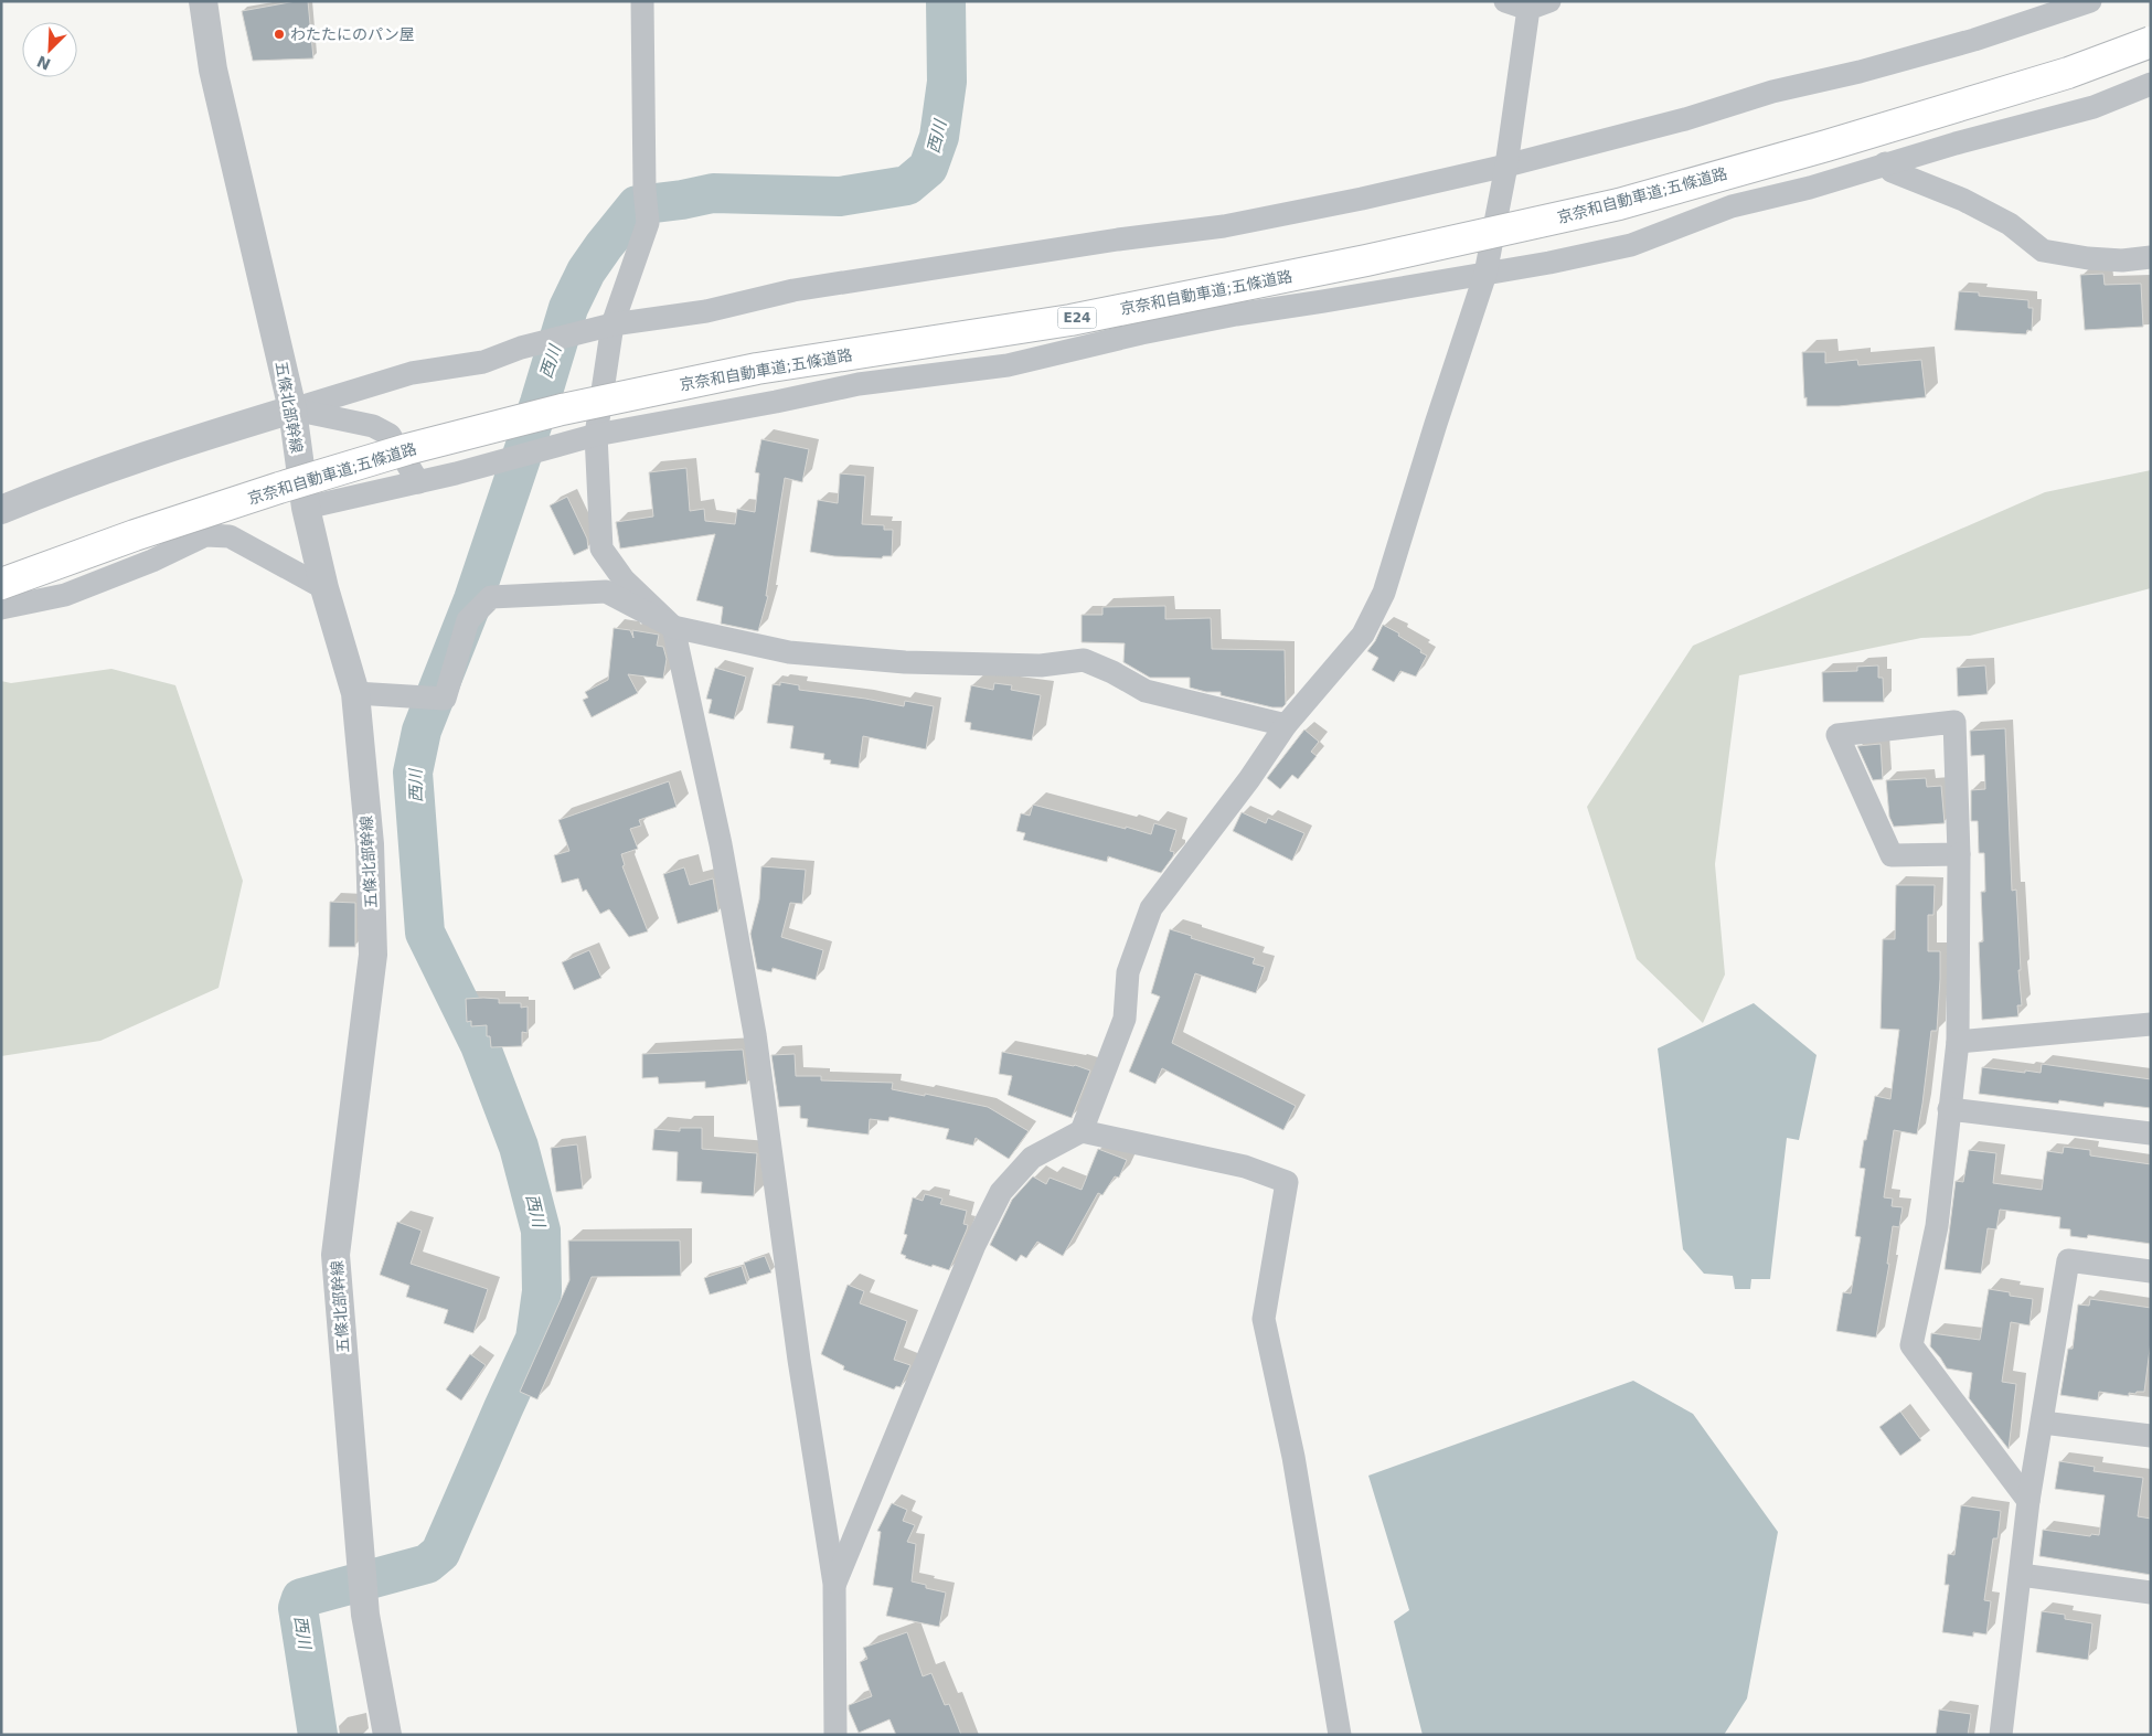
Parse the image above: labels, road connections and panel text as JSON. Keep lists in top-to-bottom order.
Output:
{
  "streets": {
    "highway": ["京奈和自動車道;五條道路", "E24"],
    "street": ["五條北部幹線"]
  },
  "water": ["西川"],
  "places": ["わたたにのパン屋"],
  "north": "bottom left"
}
